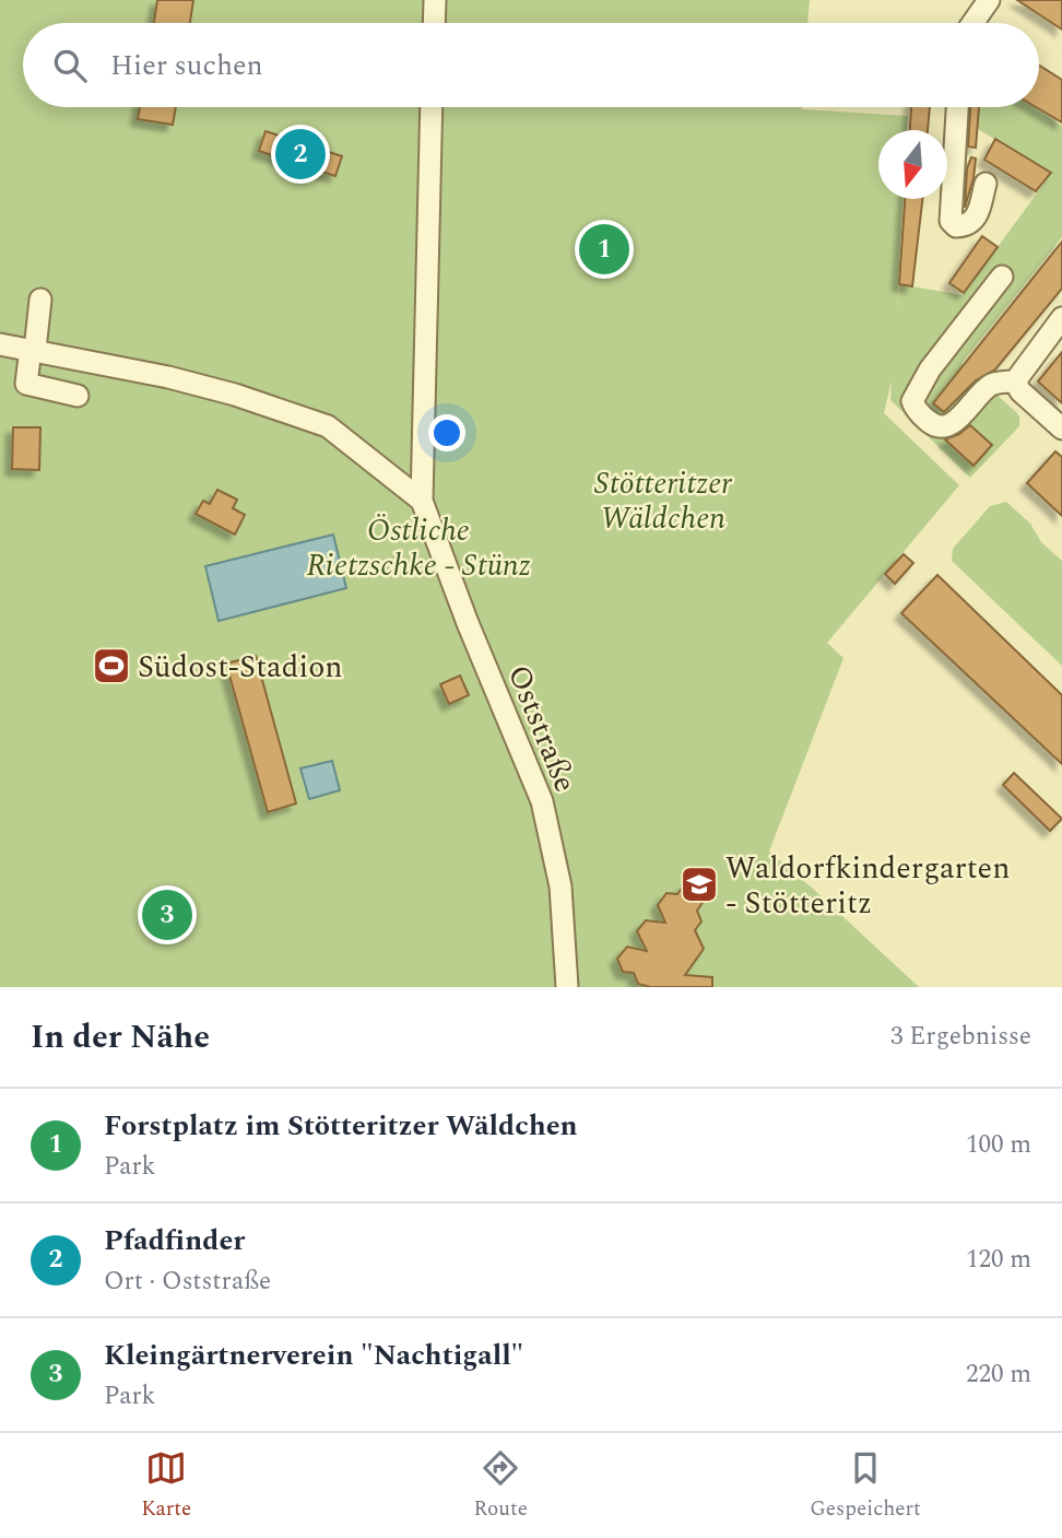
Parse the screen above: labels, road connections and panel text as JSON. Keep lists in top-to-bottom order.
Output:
{
  "streets": {
    "street": ["Oststraße"]
  },
  "parks": ["Stötteritzer Wäldchen", "Östliche Rietzschke - Stünz"],
  "places": {
    "sports": ["Südost-Stadion"],
    "school or university": ["Waldorfkindergarten - Stötteritz"]
  },
  "north": "bottom",
  "page": {
    "search": "Hier suchen",
    "pins": ["2", "1", "3"],
    "heading": ["In der Nähe", "3 Ergebnisse"],
    "list": [
      {
        "mark": "1",
        "name": "Forstplatz im Stötteritzer Wäldchen",
        "note": "Park",
        "value": "100 m"
      },
      {
        "mark": "2",
        "name": "Pfadfinder",
        "note": "Ort · Oststraße",
        "value": "120 m"
      },
      {
        "mark": "3",
        "name": "Kleingärtnerverein \"Nachtigall\"",
        "note": "Park",
        "value": "220 m"
      }
    ],
    "nav": ["Karte", "Route", "Gespeichert"]
  }
}
